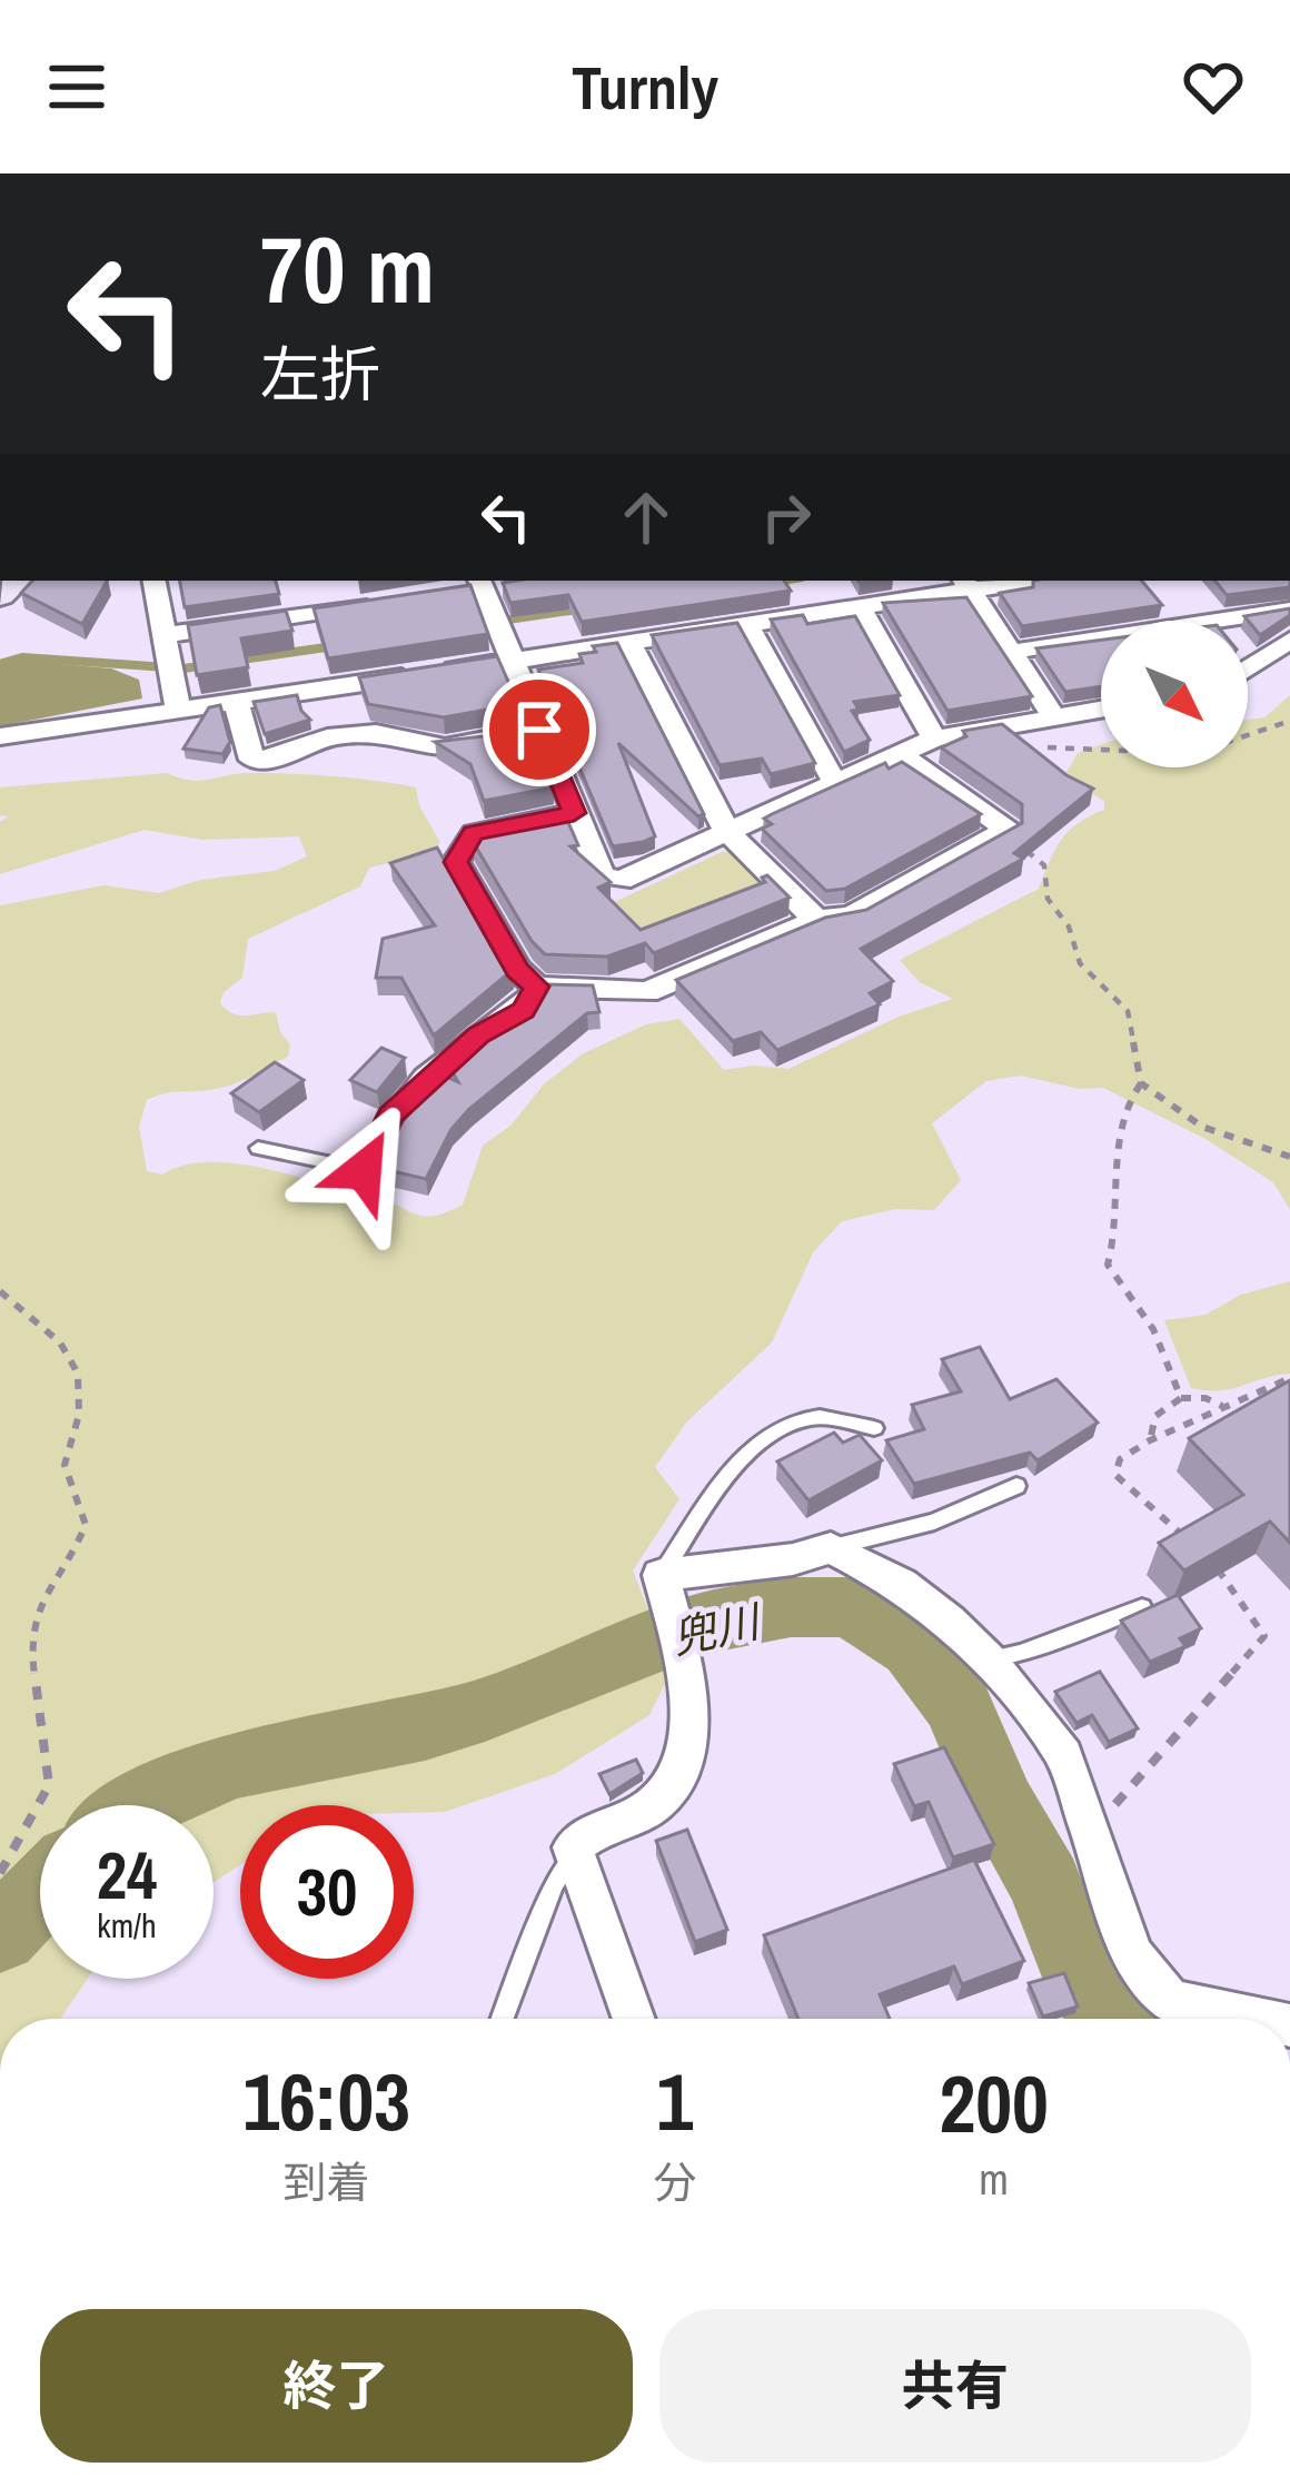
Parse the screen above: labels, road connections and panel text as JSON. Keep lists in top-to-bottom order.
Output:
{
  "water": ["兜川"],
  "north": "bottom right",
  "page": {
    "header": "Turnly",
    "turn": ["70 m", "左折"],
    "speed": "24 km/h",
    "limit": "30",
    "eta": [
      "16:03",
      "到着",
      "1",
      "分",
      "200",
      "m"
    ],
    "buttons": ["終了", "共有"]
  }
}
